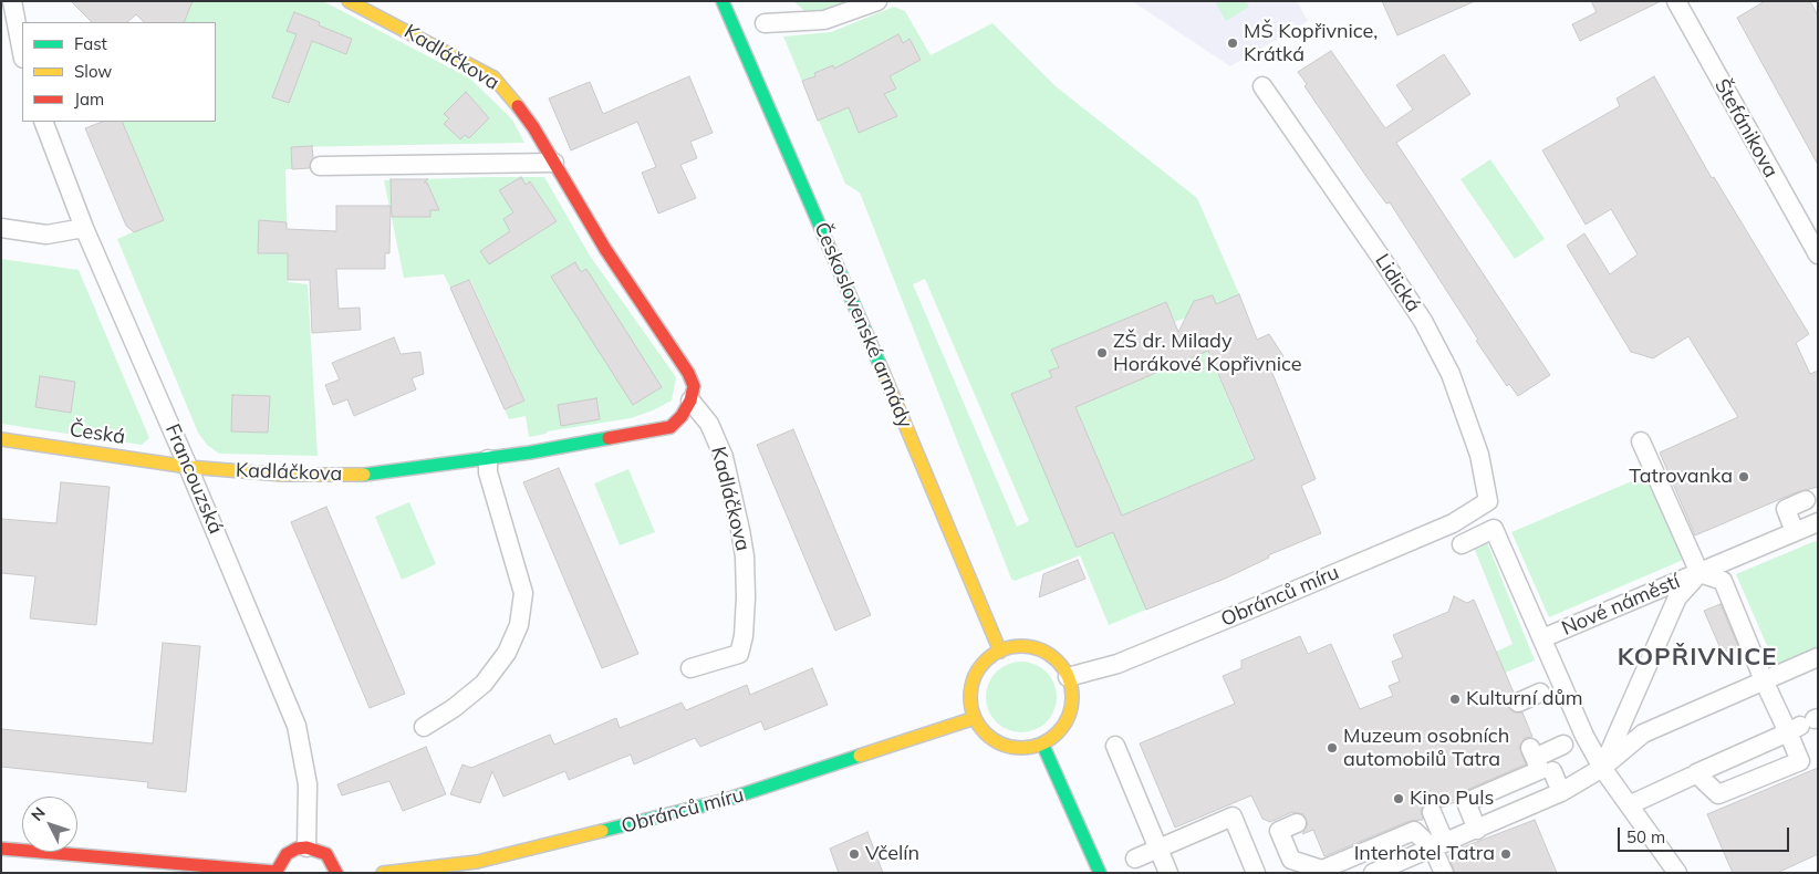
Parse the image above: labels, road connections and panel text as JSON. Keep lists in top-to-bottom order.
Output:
{
  "streets": {
    "main road": [
      "Kadláčkova",
      "Československé armády",
      "Česká",
      "Obránců míru"
    ],
    "street": [
      "Štefánikova",
      "Lidická",
      "Francouzská",
      "Nové náměstí"
    ]
  },
  "crossings": [
    ["Kadláčkova", "Česká"],
    ["Kadláčkova", "Francouzská"],
    ["Lidická", "Obránců míru"],
    ["Československé armády", "Obránců míru"],
    ["Česká", "Francouzská"]
  ],
  "districts": ["KOPŘIVNICE"],
  "places": [
    "MŠ Kopřivnice, Krátká",
    "ZŠ dr. Milady Horákové Kopřivnice",
    "Tatrovanka",
    "Kulturní dům",
    "Muzeum osobních automobilů Tatra",
    "Kino Puls",
    "Včelín",
    "Interhotel Tatra"
  ],
  "legend": ["Fast", "Slow", "Jam"],
  "scale_bar": "50 m",
  "north": "top left"
}
